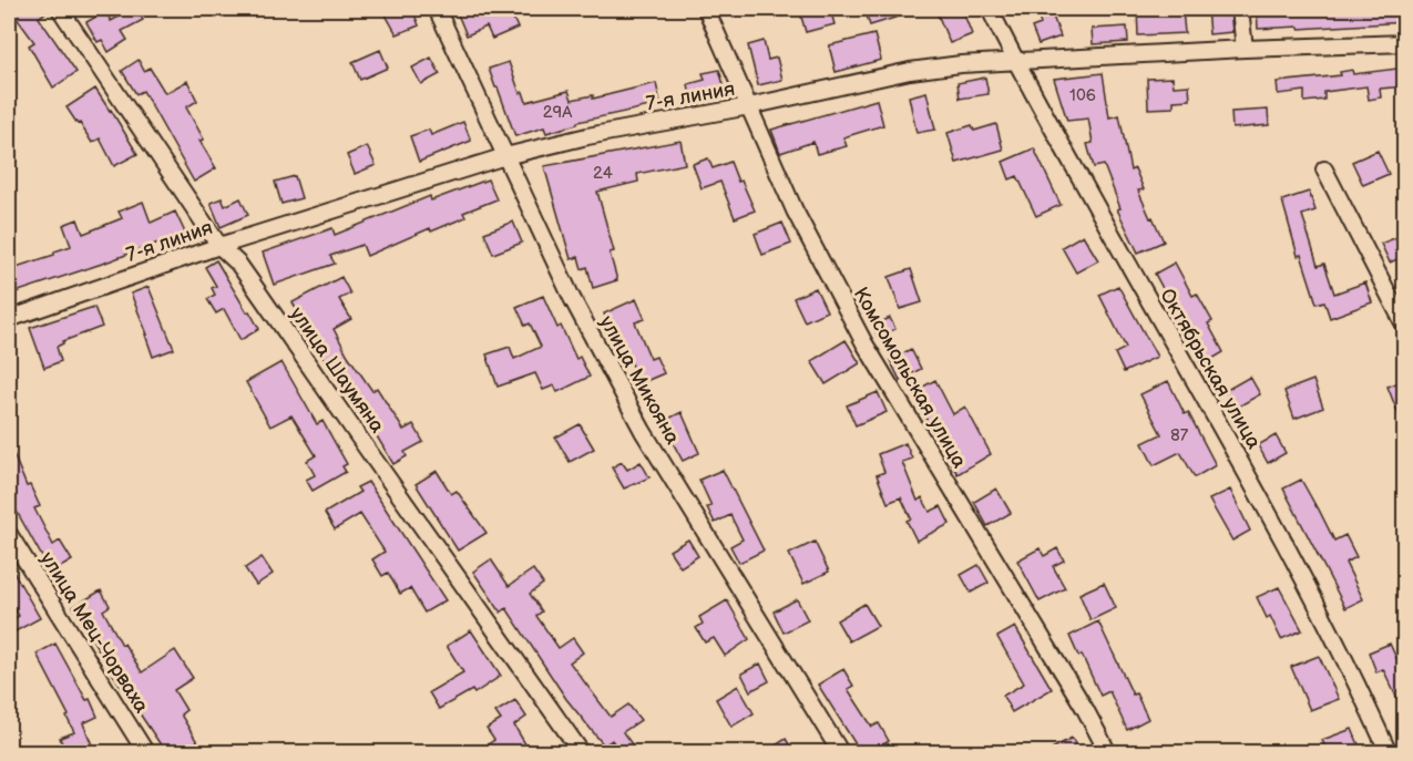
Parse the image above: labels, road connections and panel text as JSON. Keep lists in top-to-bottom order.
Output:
{
  "streets": {
    "street": [
      "7-я линия",
      "Октябрьская улица",
      "улица Шаумяна",
      "Комсомольская улица",
      "улица Микояна",
      "улица Мец-Чорваха"
    ]
  },
  "crossings": [
    ["7-я линия", "Октябрьская улица"],
    ["7-я линия", "улица Шаумяна"],
    ["7-я линия", "Комсомольская улица"],
    ["7-я линия", "улица Микояна"]
  ],
  "house_numbers": [
    "106",
    "29А",
    "24",
    "87"
  ]
}
